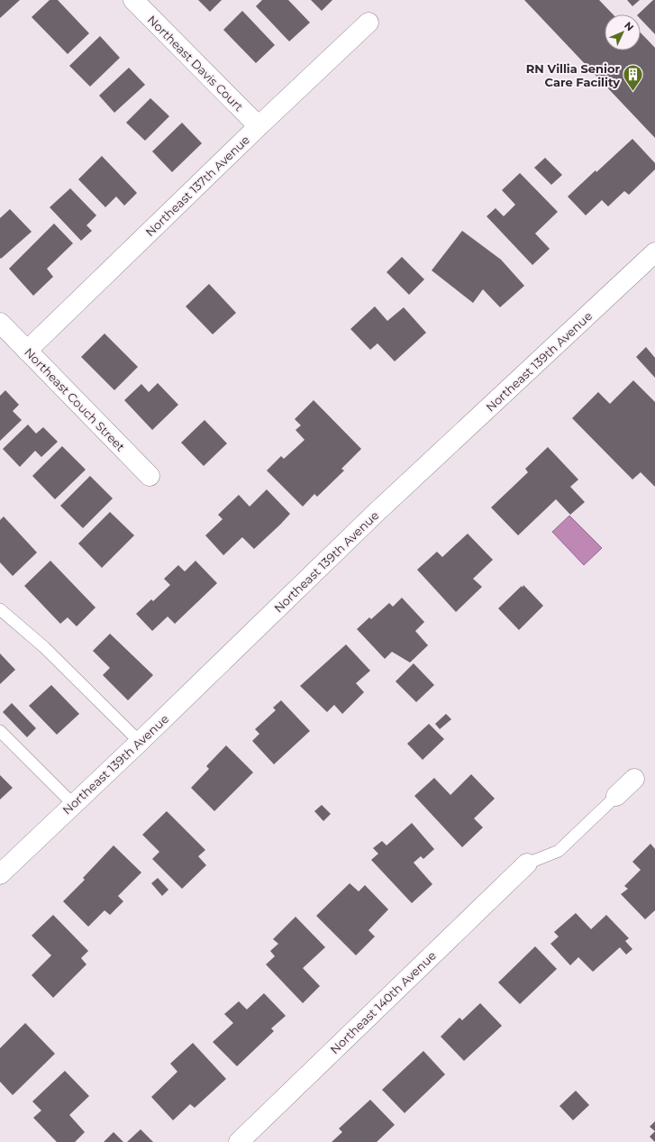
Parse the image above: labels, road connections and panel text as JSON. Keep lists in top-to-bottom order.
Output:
{
  "streets": {
    "street": [
      "Northeast Davis Court",
      "Northeast 137th Avenue",
      "Northeast 139th Avenue",
      "Northeast Couch Street",
      "Northeast 140th Avenue"
    ]
  },
  "crossings": [
    ["Northeast Davis Court", "Northeast 137th Avenue"],
    ["Northeast 137th Avenue", "Northeast Couch Street"]
  ],
  "places": {
    "building": ["RN Villia Senior Care Facility"]
  },
  "north": "top right"
}
